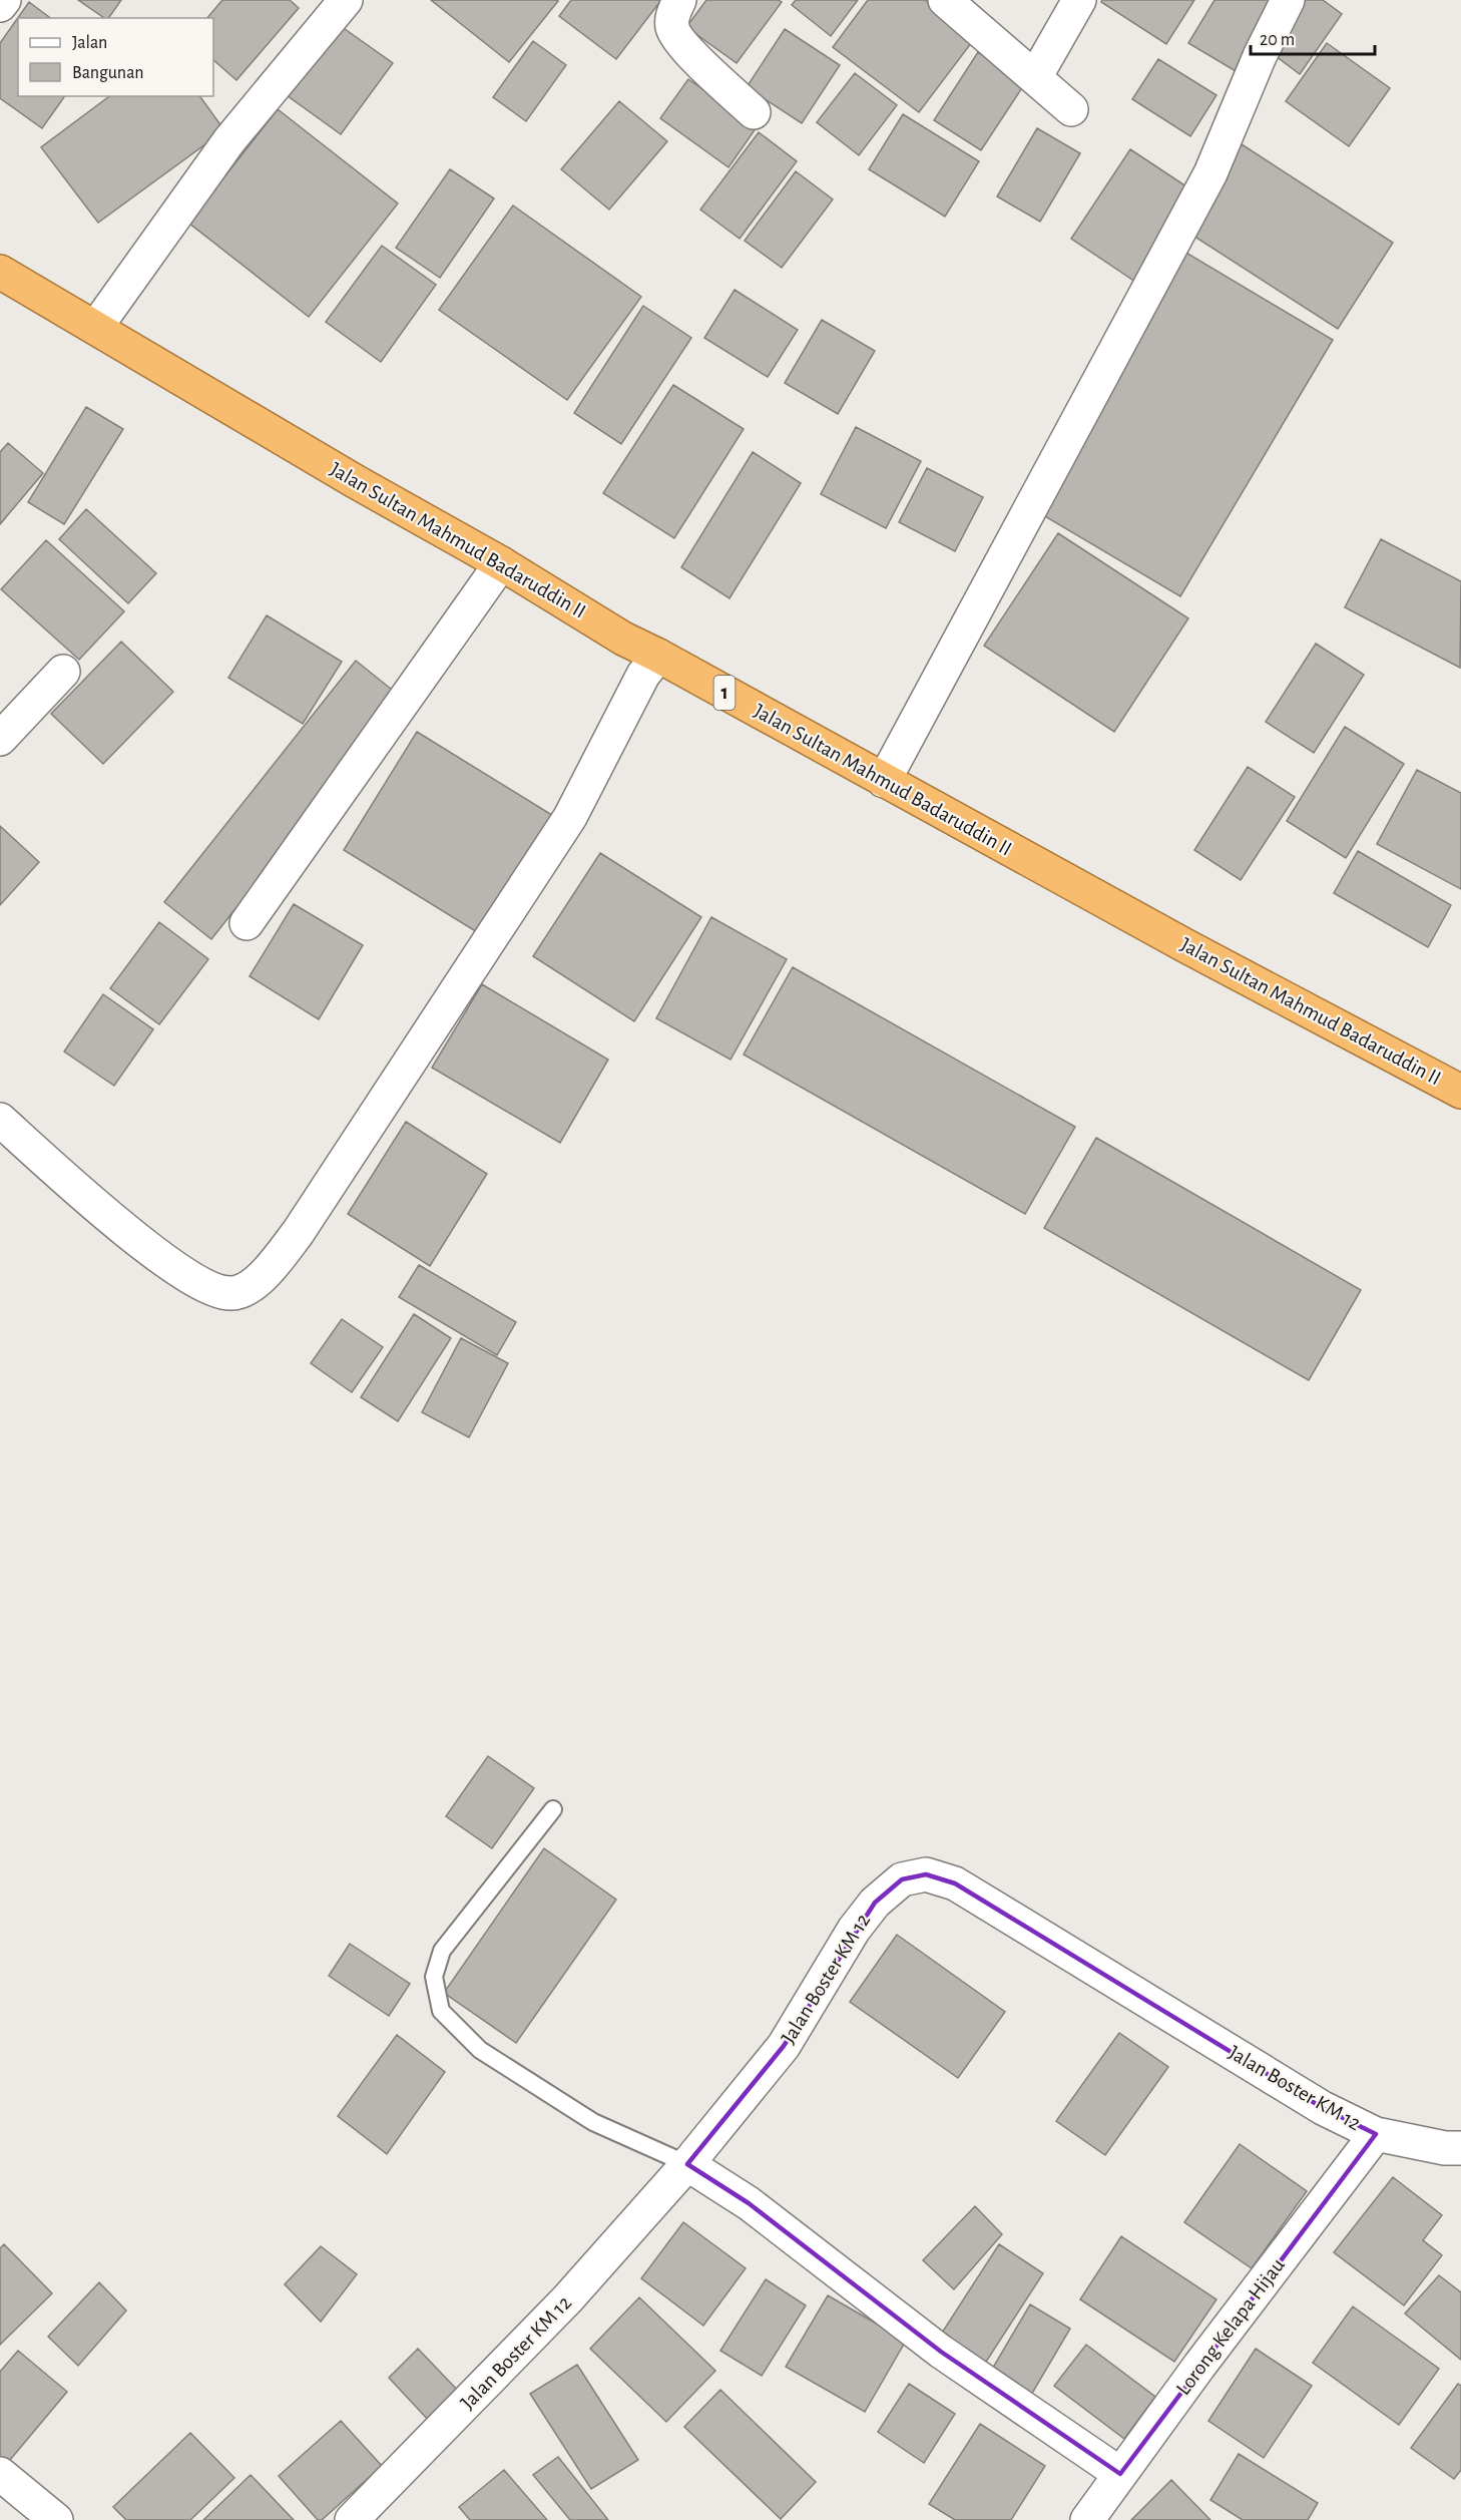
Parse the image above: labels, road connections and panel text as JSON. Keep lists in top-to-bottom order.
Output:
{
  "streets": {
    "highway": ["Jalan Sultan Mahmud Badaruddin II", "1"],
    "street": ["Jalan Boster KM 12", "Lorong Kelapa Hijau"]
  },
  "crossings": [
    ["Jalan Boster KM 12", "Lorong Kelapa Hijau"]
  ],
  "legend": ["Jalan", "Bangunan"],
  "scale_bar": "20 m"
}
